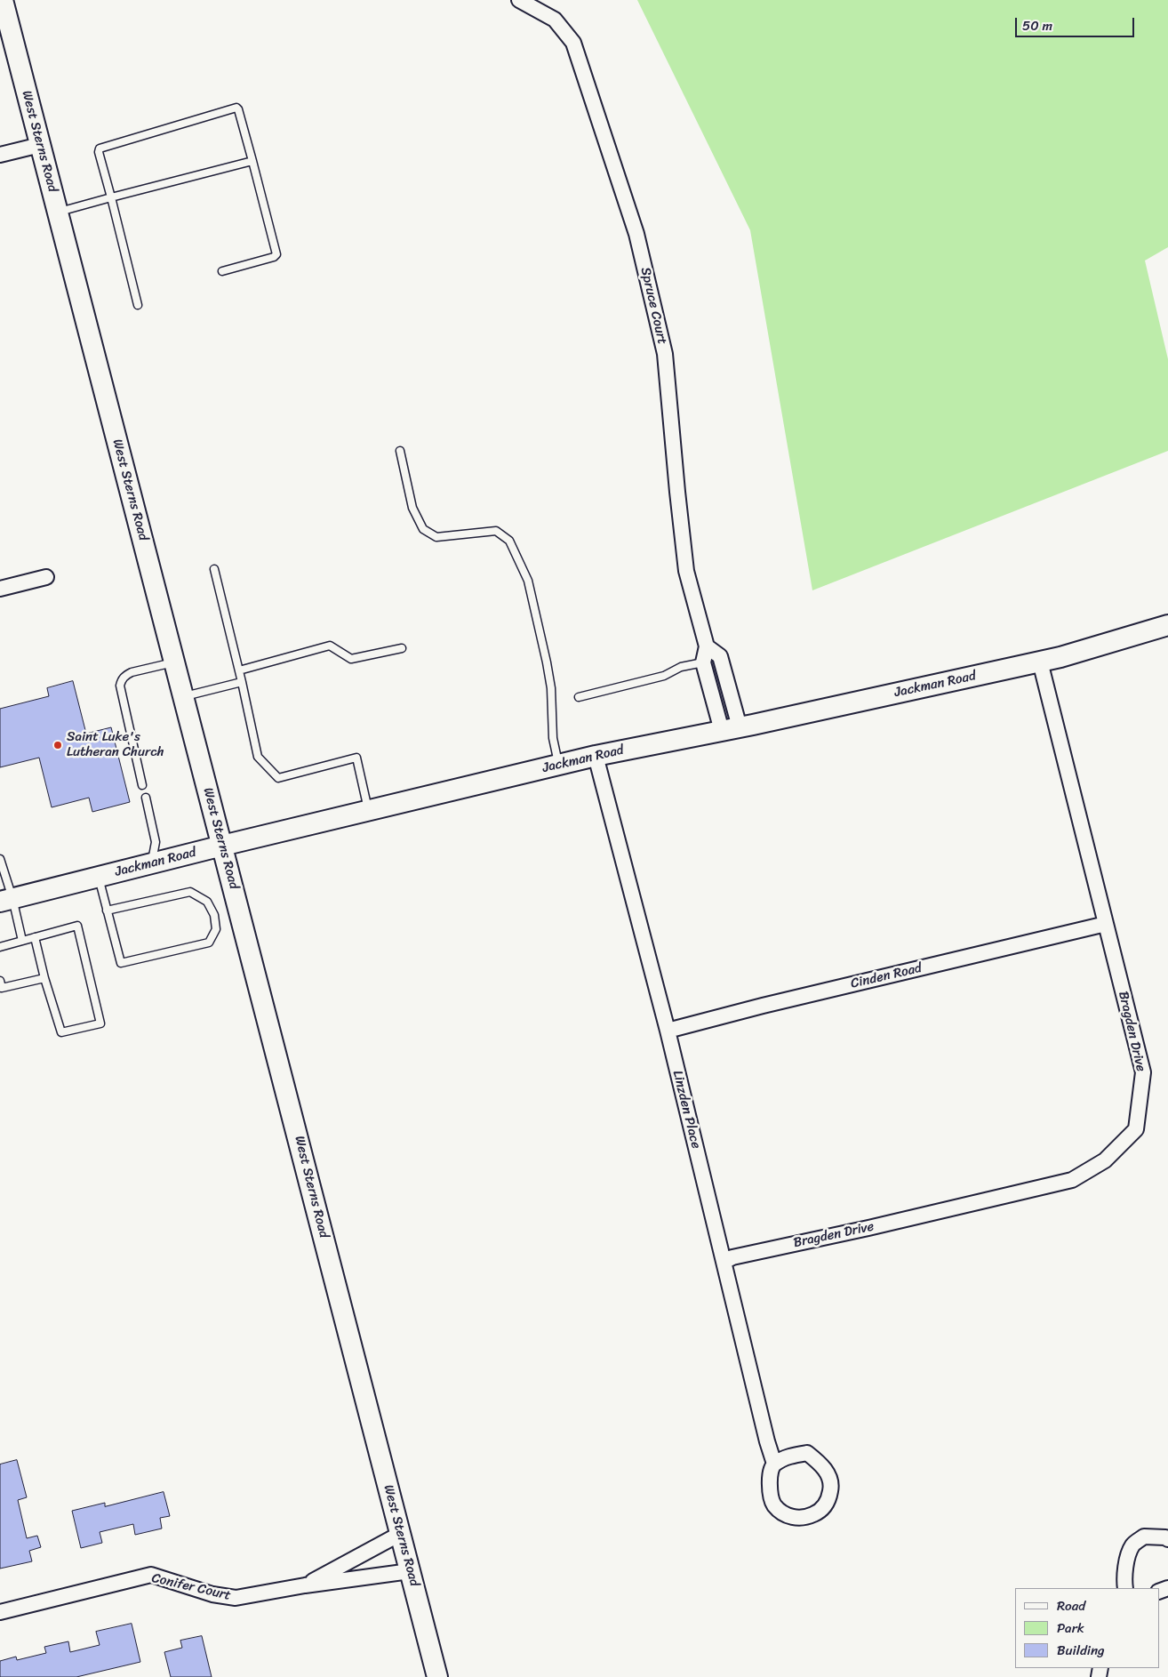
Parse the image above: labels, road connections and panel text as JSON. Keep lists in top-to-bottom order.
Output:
{
  "streets": {
    "main road": ["West Sterns Road", "Jackman Road"],
    "street": [
      "Spruce Court",
      "Cinden Road",
      "Bragden Drive",
      "Linzden Place",
      "Conifer Court"
    ]
  },
  "crossings": [
    ["West Sterns Road", "Jackman Road"],
    ["West Sterns Road", "Conifer Court"],
    ["Spruce Court", "Jackman Road"],
    ["Jackman Road", "Bragden Drive"],
    ["Jackman Road", "Linzden Place"],
    ["Cinden Road", "Bragden Drive"],
    ["Cinden Road", "Linzden Place"],
    ["Bragden Drive", "Linzden Place"]
  ],
  "places": ["Saint Luke's Lutheran Church"],
  "legend": ["Road", "Park", "Building"],
  "scale_bar": "50 m"
}
